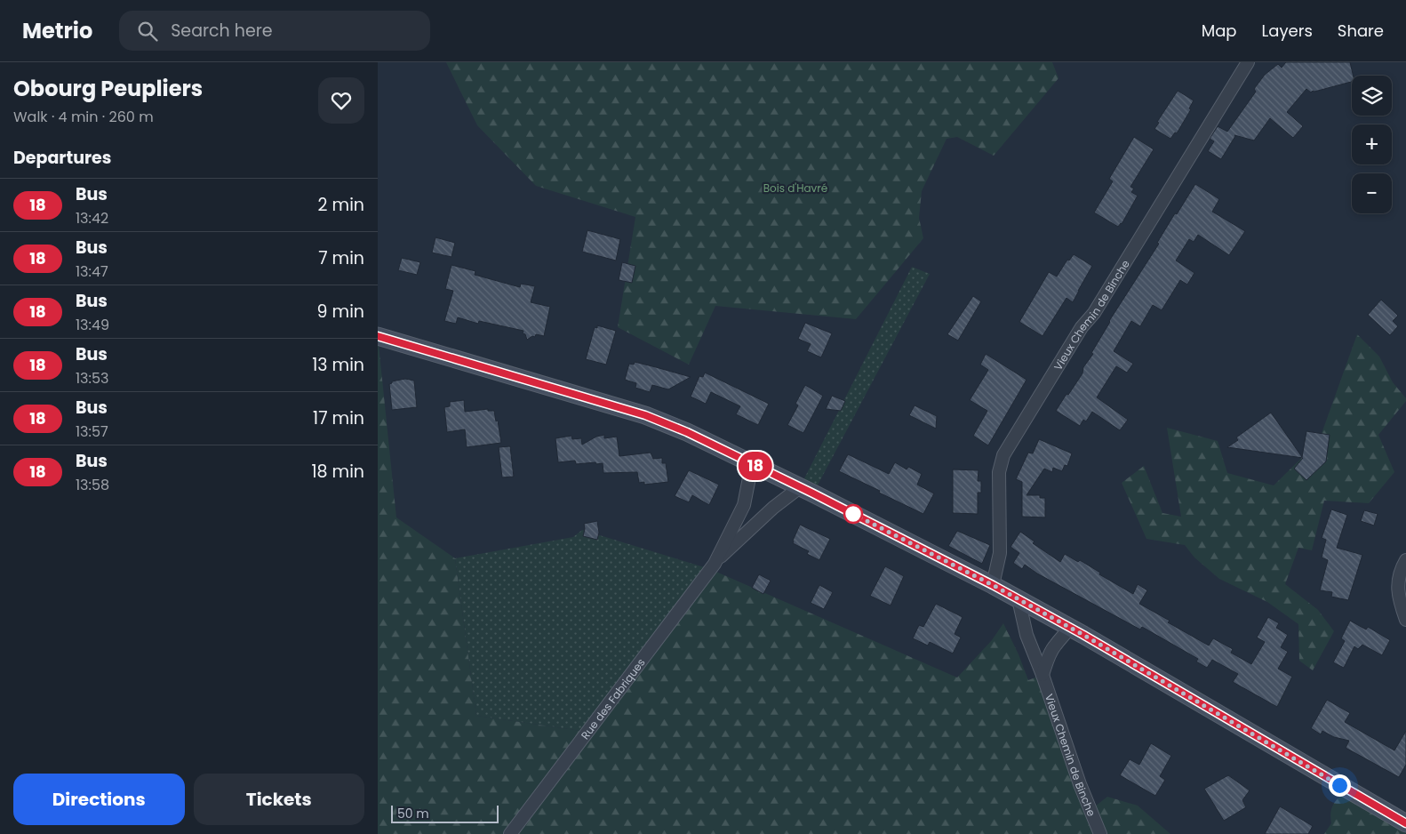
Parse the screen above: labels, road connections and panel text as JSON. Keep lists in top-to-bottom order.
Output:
{
  "streets": {
    "street": ["Vieux Chemin de Binche", "Rue des Fabriques"]
  },
  "parks": ["Bois d'Havré"],
  "lines": ["bus line 18"],
  "scale_bar": "50 m",
  "page": {
    "header": "Metrio",
    "search": "Search here",
    "nav": ["Map", "Layers", "Share"],
    "heading": [
      ["Obourg Peupliers", "Walk · 4 min · 260 m"],
      "Departures"
    ],
    "on_map": "18",
    "map_buttons": ["+", "−"],
    "list": [
      {
        "mark": "18",
        "name": "Bus",
        "note": "13:42",
        "value": "2 min"
      },
      {
        "mark": "18",
        "name": "Bus",
        "note": "13:47",
        "value": "7 min"
      },
      {
        "mark": "18",
        "name": "Bus",
        "note": "13:49",
        "value": "9 min"
      },
      {
        "mark": "18",
        "name": "Bus",
        "note": "13:53",
        "value": "13 min"
      },
      {
        "mark": "18",
        "name": "Bus",
        "note": "13:57",
        "value": "17 min"
      },
      {
        "mark": "18",
        "name": "Bus",
        "note": "13:58",
        "value": "18 min"
      }
    ],
    "buttons": ["Directions", "Tickets"],
    "scale": "50 m"
  }
}
